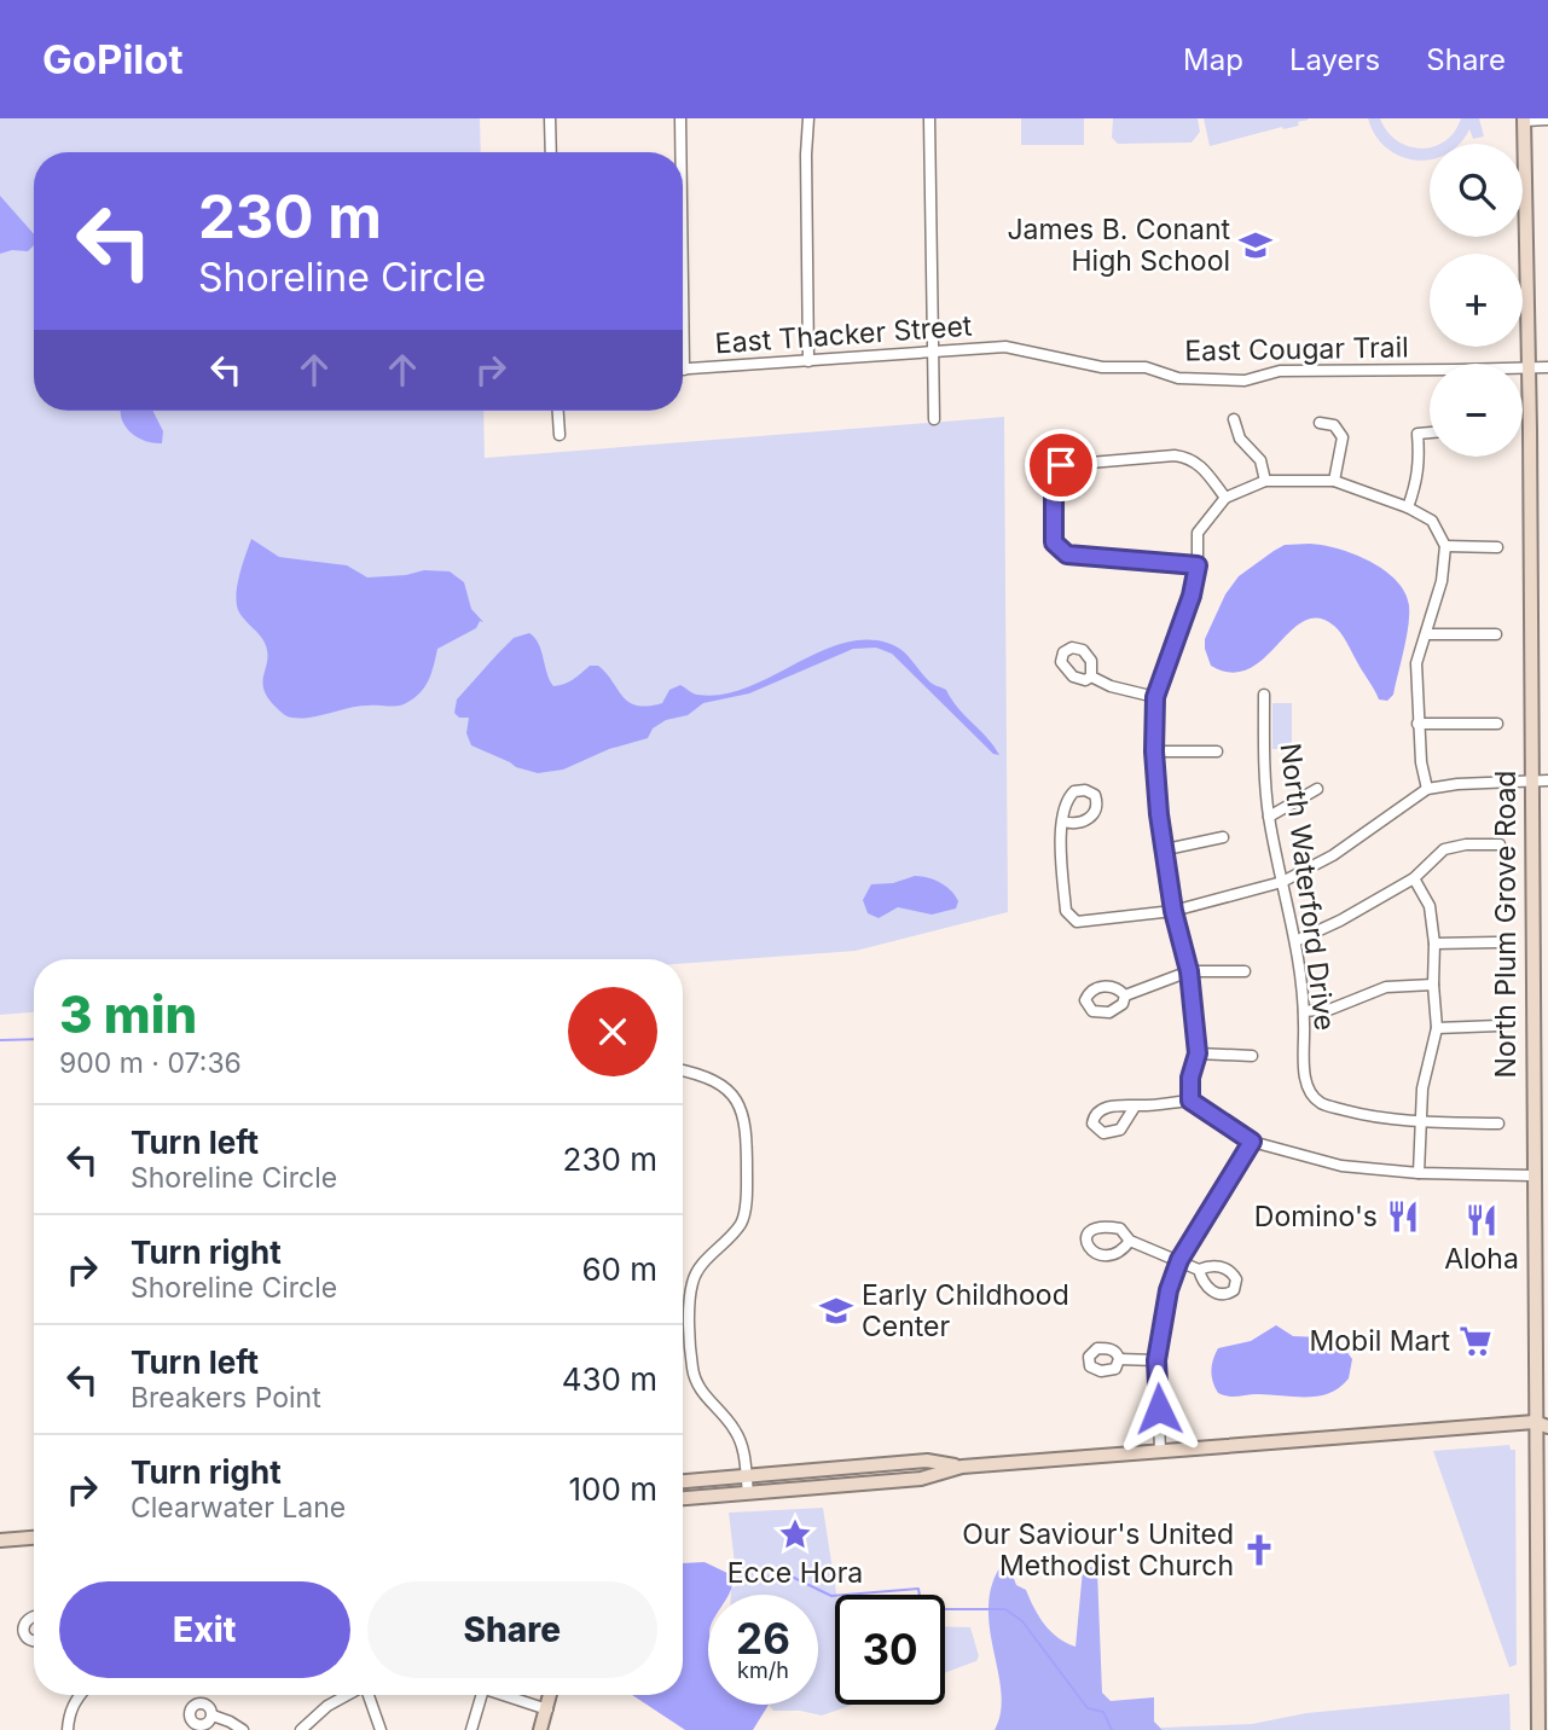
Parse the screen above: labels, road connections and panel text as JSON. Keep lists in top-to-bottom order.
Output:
{
  "streets": {
    "street": [
      "East Thacker Street",
      "East Cougar Trail",
      "North Waterford Drive",
      "North Plum Grove Road"
    ]
  },
  "crossings": [
    ["East Thacker Street", "East Cougar Trail"],
    ["East Cougar Trail", "North Plum Grove Road"]
  ],
  "places": {
    "school or university": ["James B. Conant High School", "Early Childhood Center"],
    "restaurant": ["Domino's", "Aloha"],
    "supermarket": ["Mobil Mart"],
    "place": ["Ecce Hora"],
    "church": ["Our Saviour's United Methodist Church"]
  },
  "page": {
    "header": "GoPilot",
    "nav": ["Map", "Layers", "Share"],
    "map_buttons": ["+", "−"],
    "turn": ["230 m", "Shoreline Circle"],
    "heading": ["3 min", "900 m · 07:36"],
    "list": [
      {
        "name": "Turn left",
        "note": "Shoreline Circle",
        "value": "230 m"
      },
      {
        "name": "Turn right",
        "note": "Shoreline Circle",
        "value": "60 m"
      },
      {
        "name": "Turn left",
        "note": "Breakers Point",
        "value": "430 m"
      },
      {
        "name": "Turn right",
        "note": "Clearwater Lane",
        "value": "100 m"
      }
    ],
    "buttons": ["Exit", "Share"],
    "speed": "26 km/h",
    "limit": "30"
  }
}
